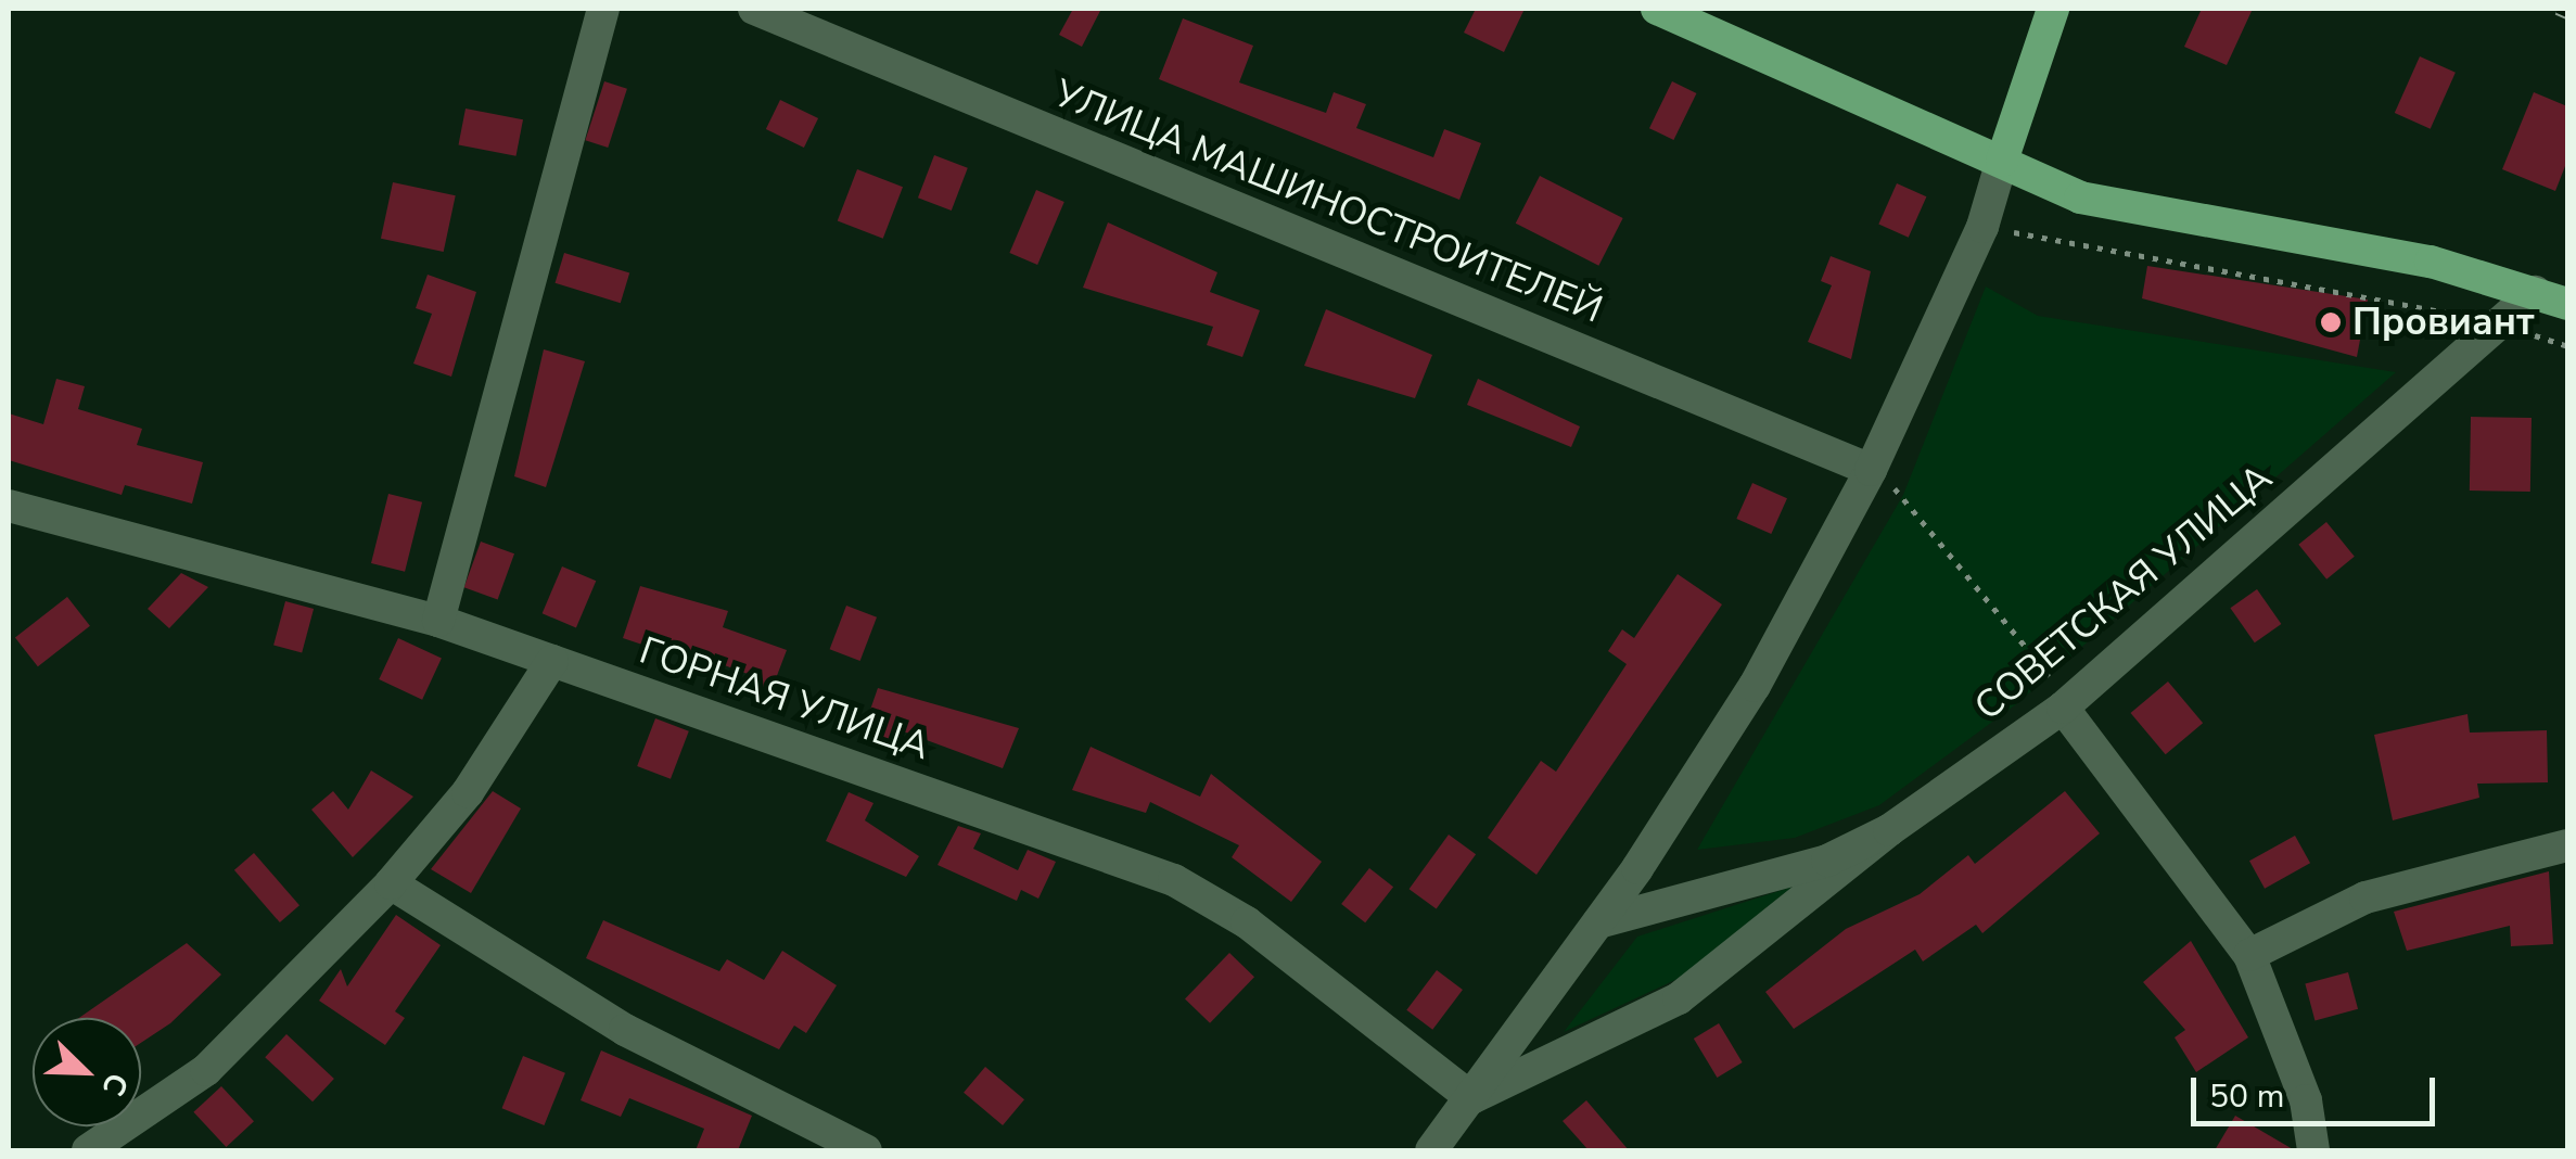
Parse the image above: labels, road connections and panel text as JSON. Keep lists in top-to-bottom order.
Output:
{
  "streets": {
    "street": ["УЛИЦА МАШИНОСТРОИТЕЛЕЙ", "СОВЕТСКАЯ УЛИЦА", "ГОРНАЯ УЛИЦА"]
  },
  "places": ["Провиант"],
  "scale_bar": "50 m",
  "north": "bottom right"
}
